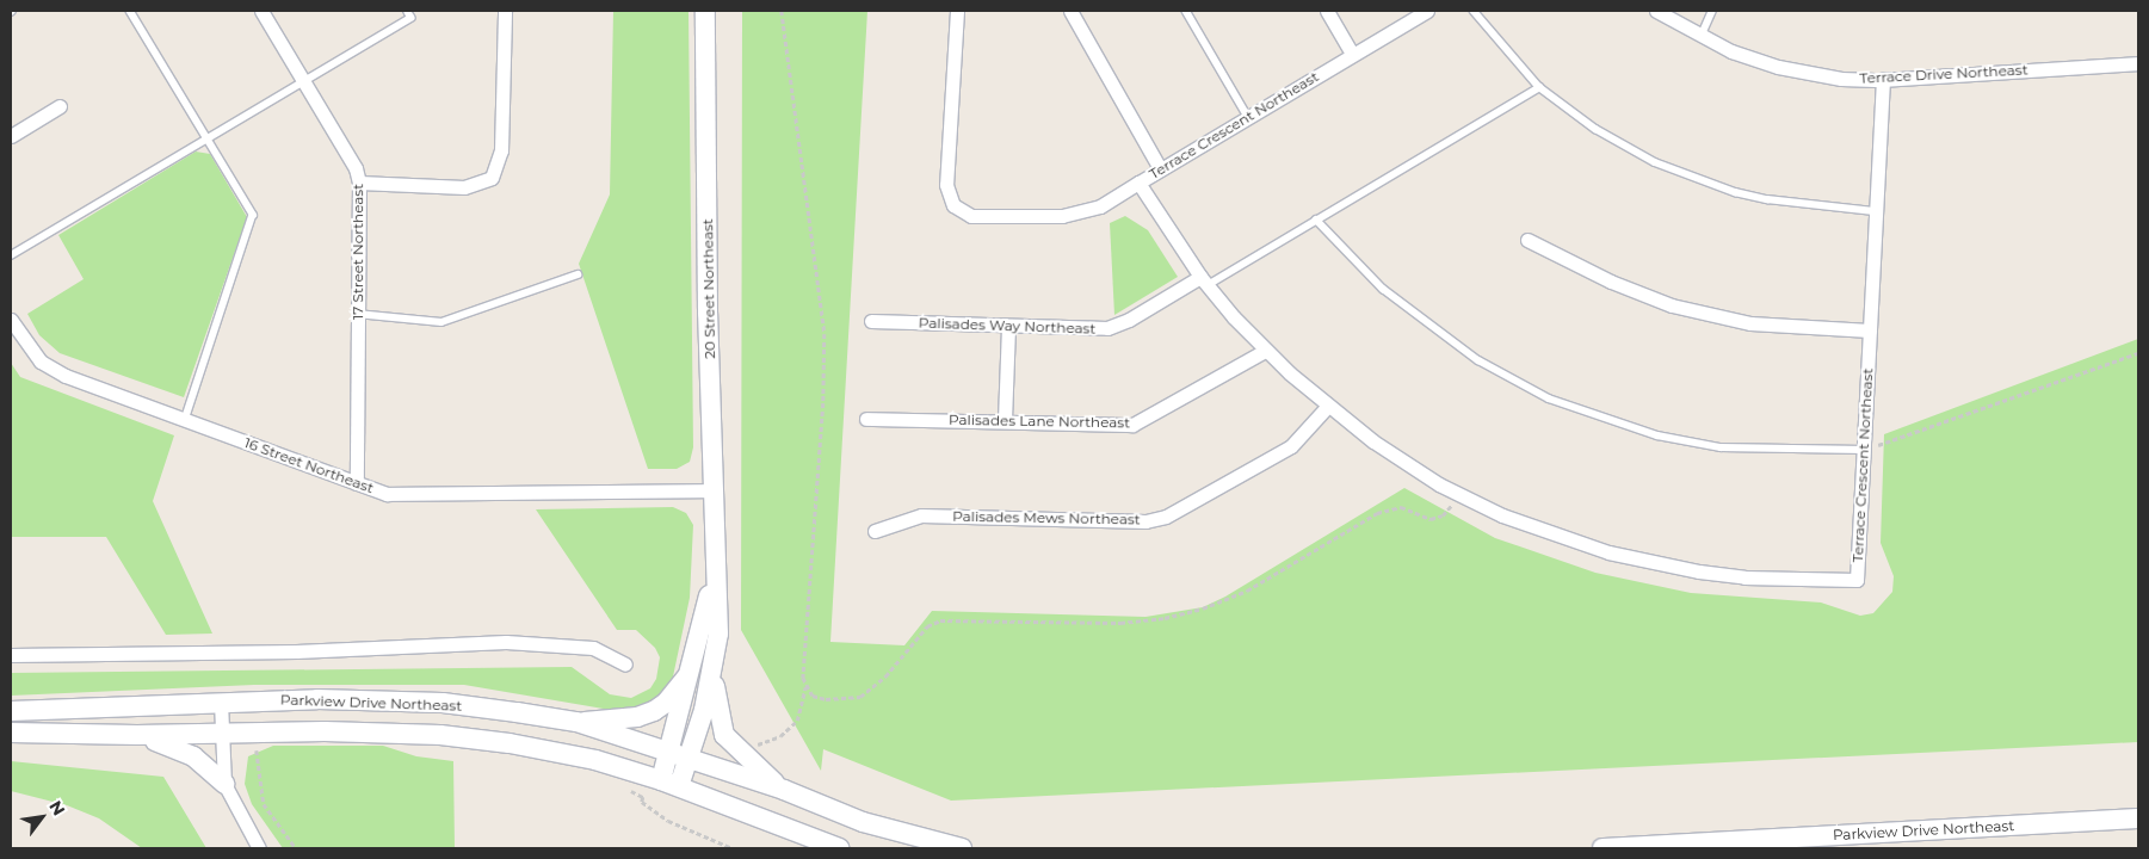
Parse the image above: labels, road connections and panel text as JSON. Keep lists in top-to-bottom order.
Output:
{
  "streets": {
    "main road": ["20 Street Northeast", "Parkview Drive Northeast"],
    "street": [
      "Terrace Drive Northeast",
      "Terrace Crescent Northeast",
      "17 Street Northeast",
      "Palisades Way Northeast",
      "Palisades Lane Northeast",
      "16 Street Northeast",
      "Palisades Mews Northeast"
    ]
  },
  "crossings": [
    ["Terrace Drive Northeast", "Terrace Crescent Northeast"],
    ["Terrace Crescent Northeast", "Palisades Way Northeast"],
    ["Terrace Crescent Northeast", "Palisades Lane Northeast"],
    ["Terrace Crescent Northeast", "Palisades Mews Northeast"],
    ["17 Street Northeast", "16 Street Northeast"],
    ["20 Street Northeast", "16 Street Northeast"],
    ["20 Street Northeast", "Parkview Drive Northeast"]
  ],
  "north": "top right"
}
